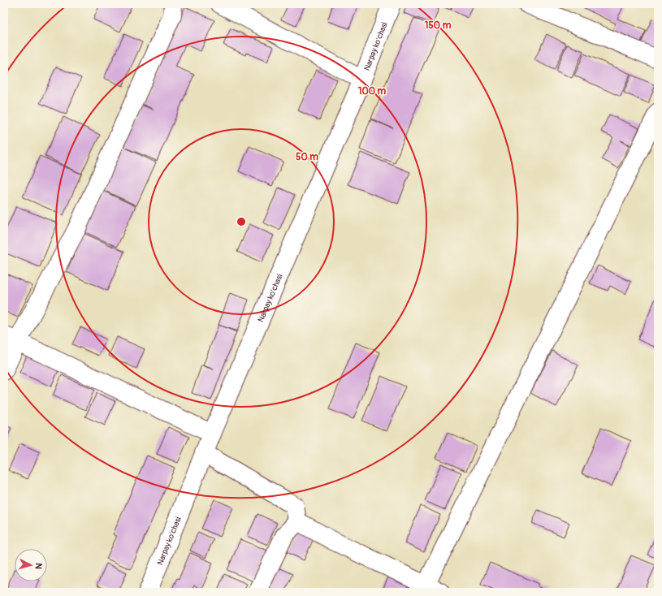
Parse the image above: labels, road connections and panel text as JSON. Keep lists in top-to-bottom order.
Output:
{
  "streets": {
    "street": ["Narpay ko'chasi"]
  },
  "north": "right",
  "rings": ["150 m", "100 m", "50 m"]
}
